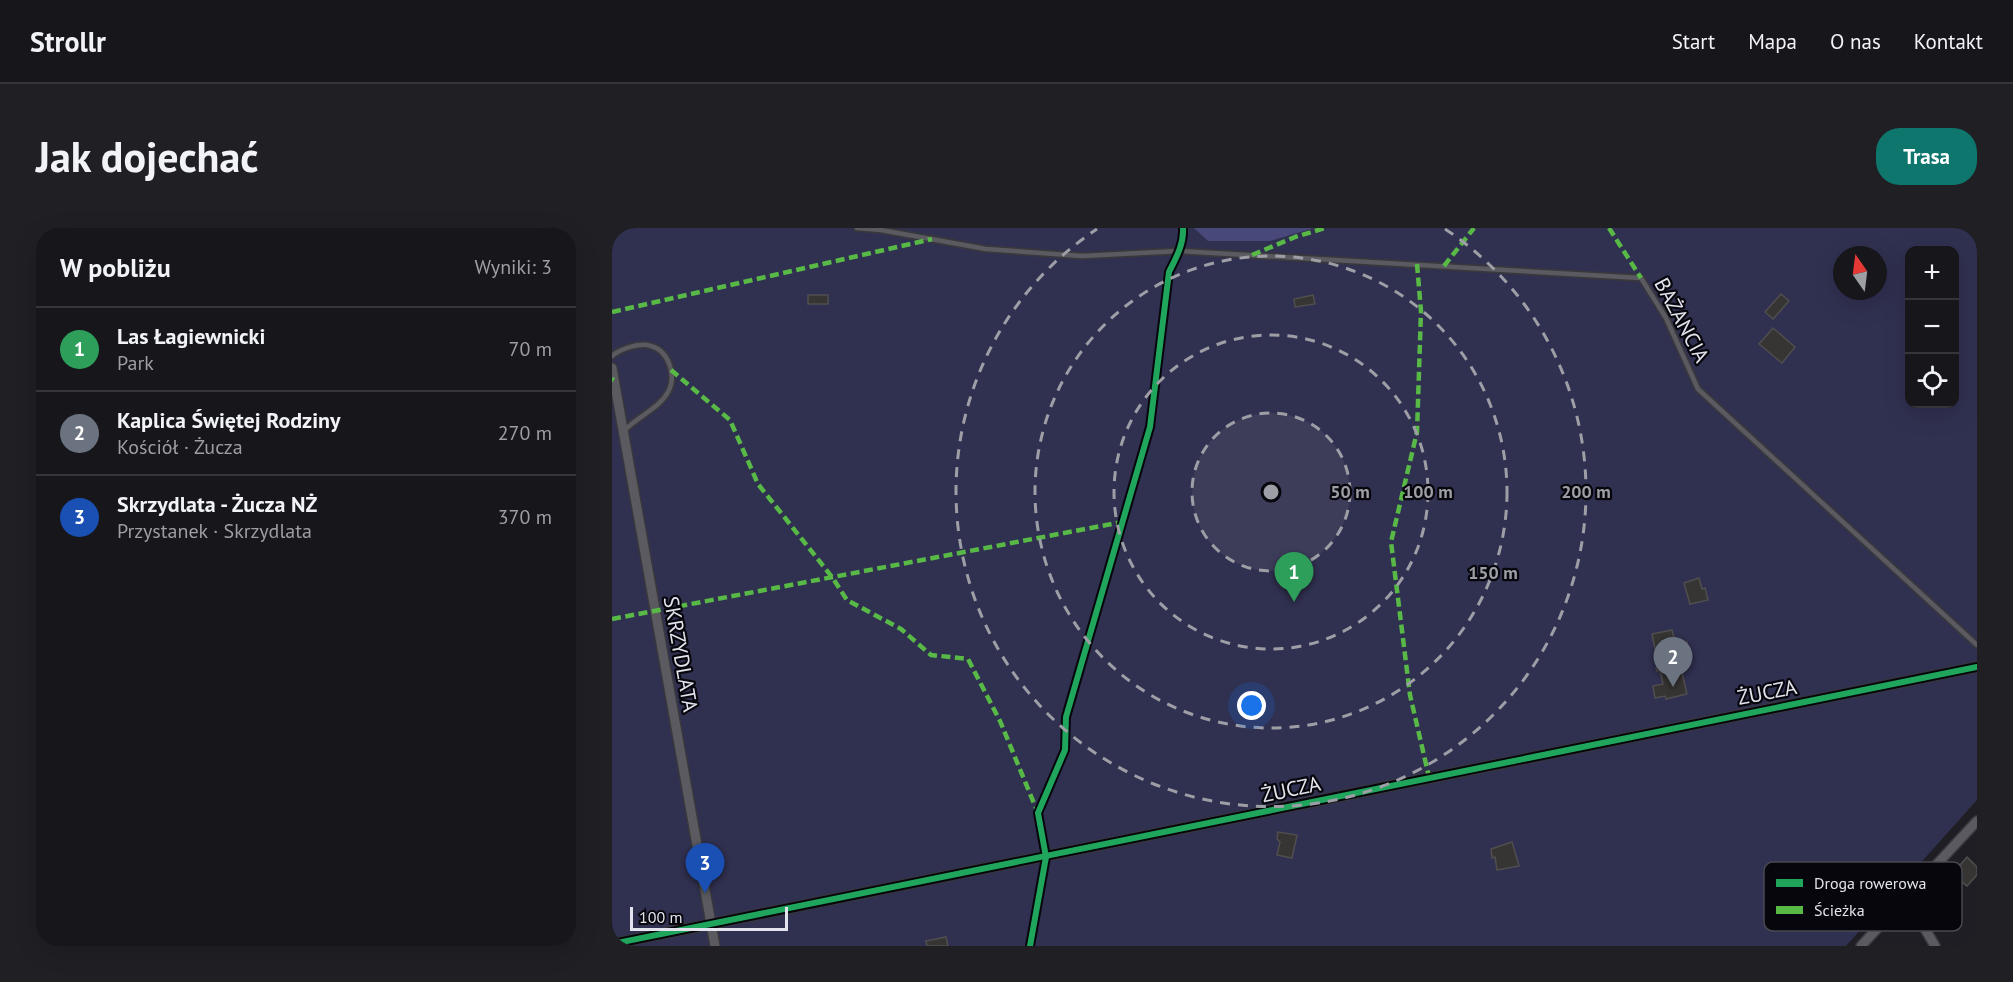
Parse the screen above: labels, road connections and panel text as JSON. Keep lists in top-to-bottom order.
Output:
{
  "streets": {
    "street": ["SKRZYDLATA", "ŻUCZA"],
    "lane": ["BAŻANCIA"]
  },
  "crossings": [
    ["SKRZYDLATA", "ŻUCZA"]
  ],
  "legend": ["Droga rowerowa", "Ścieżka"],
  "scale_bar": "100 m",
  "north": "top",
  "page": {
    "header": "Strollr",
    "nav": [
      "Start",
      "Mapa",
      "O nas",
      "Kontakt"
    ],
    "buttons": "Trasa",
    "title": "Jak dojechać",
    "heading": ["W pobliżu", "Wyniki: 3"],
    "map_buttons": ["+", "−"],
    "list": [
      {
        "mark": "1",
        "name": "Las Łagiewnicki",
        "note": "Park",
        "value": "70 m"
      },
      {
        "mark": "2",
        "name": "Kaplica Świętej Rodziny",
        "note": "Kościół · Żucza",
        "value": "270 m"
      },
      {
        "mark": "3",
        "name": "Skrzydlata - Żucza NŻ",
        "note": "Przystanek · Skrzydlata",
        "value": "370 m"
      }
    ],
    "pins": ["1", "2", "3"],
    "scale": "100 m"
  },
  "rings": [
    "50 m",
    "100 m",
    "200 m",
    "150 m"
  ]
}
